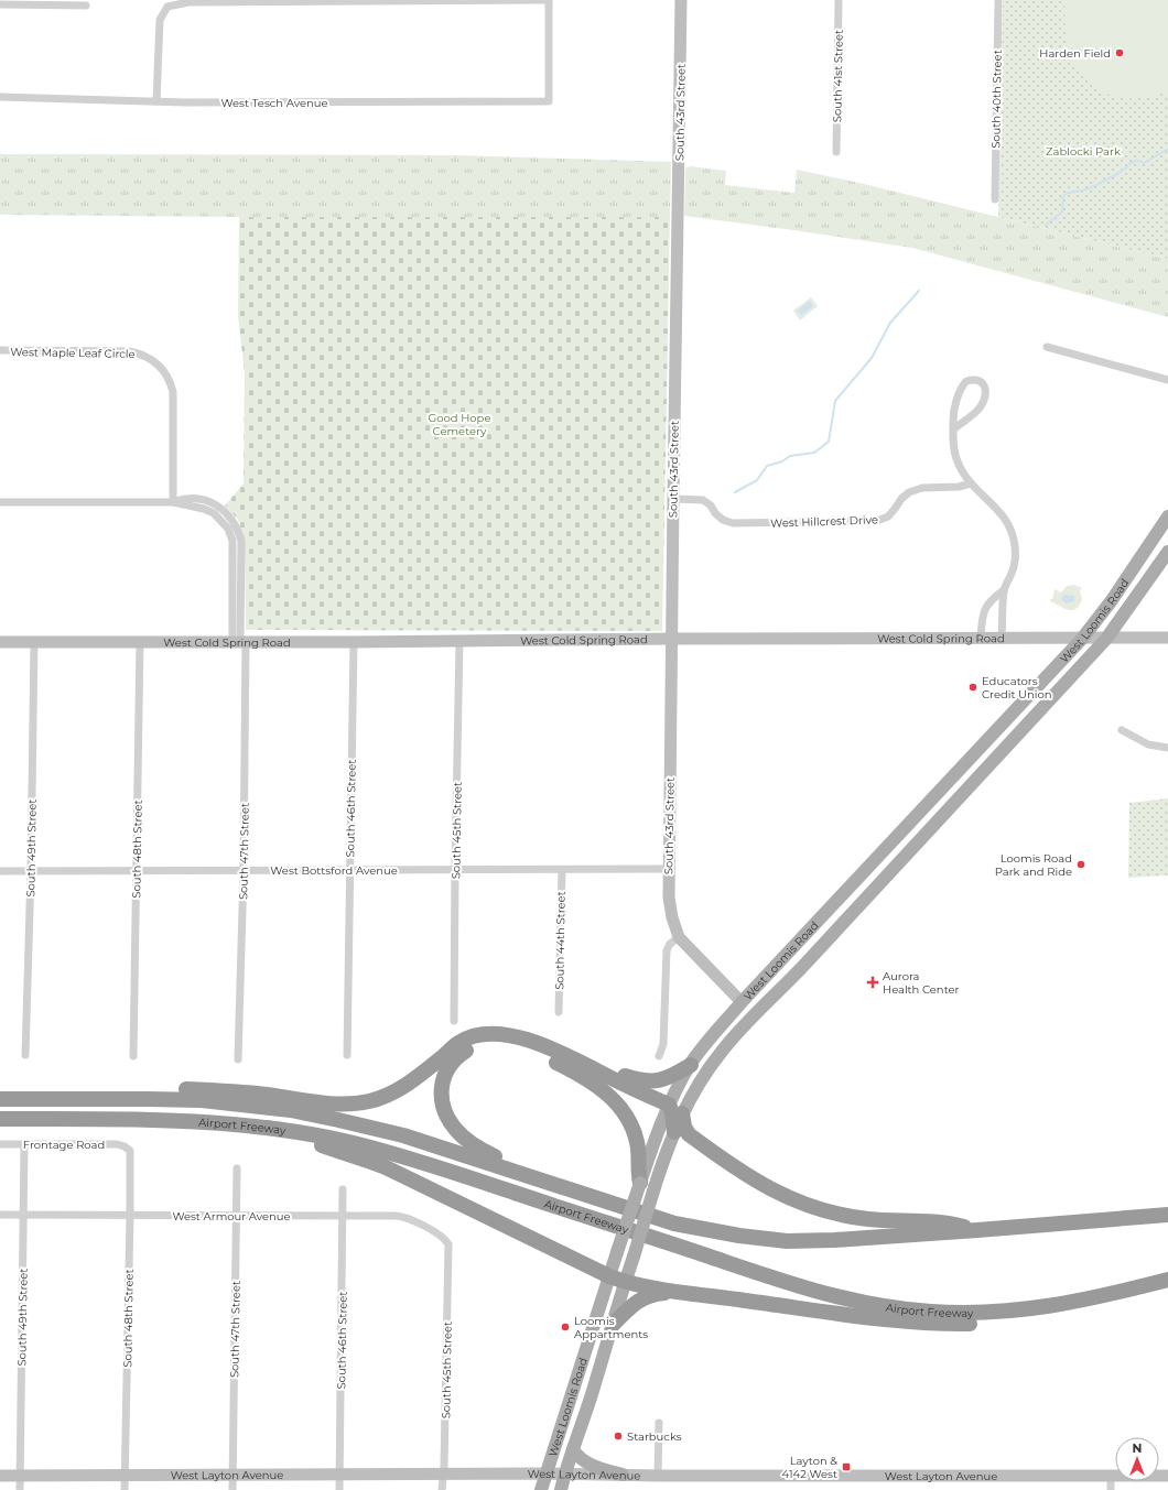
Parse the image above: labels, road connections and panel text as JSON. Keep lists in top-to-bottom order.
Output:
{
  "streets": {
    "highway": ["Airport Freeway"],
    "main road": [
      "South 43rd Street",
      "West Loomis Road",
      "West Cold Spring Road",
      "West Layton Avenue"
    ],
    "street": [
      "South 41st Street",
      "South 40th Street",
      "West Tesch Avenue",
      "West Maple Leaf Circle",
      "West Hillcrest Drive",
      "South 46th Street",
      "South 45th Street",
      "South 49th Street",
      "South 48th Street",
      "South 47th Street",
      "West Bottsford Avenue",
      "South 44th Street",
      "Frontage Road",
      "West Armour Avenue"
    ]
  },
  "crossings": [
    ["South 43rd Street", "West Hillcrest Drive"],
    ["South 43rd Street", "West Loomis Road"],
    ["South 43rd Street", "West Cold Spring Road"],
    ["South 43rd Street", "West Bottsford Avenue"],
    ["West Loomis Road", "West Cold Spring Road"],
    ["West Loomis Road", "West Layton Avenue"],
    ["West Cold Spring Road", "South 46th Street"],
    ["West Cold Spring Road", "South 45th Street"],
    ["West Cold Spring Road", "South 49th Street"],
    ["West Cold Spring Road", "South 48th Street"],
    ["West Cold Spring Road", "South 47th Street"],
    ["South 46th Street", "West Bottsford Avenue"],
    ["South 46th Street", "West Armour Avenue"],
    ["South 46th Street", "West Layton Avenue"],
    ["South 45th Street", "West Bottsford Avenue"],
    ["South 45th Street", "West Armour Avenue"],
    ["South 45th Street", "West Layton Avenue"],
    ["South 49th Street", "West Bottsford Avenue"],
    ["South 49th Street", "Frontage Road"],
    ["South 49th Street", "West Armour Avenue"],
    ["South 49th Street", "West Layton Avenue"],
    ["South 48th Street", "West Bottsford Avenue"],
    ["South 48th Street", "Frontage Road"],
    ["South 48th Street", "West Armour Avenue"],
    ["South 48th Street", "West Layton Avenue"],
    ["South 47th Street", "West Bottsford Avenue"],
    ["South 47th Street", "West Armour Avenue"],
    ["South 47th Street", "West Layton Avenue"],
    ["West Bottsford Avenue", "South 44th Street"]
  ],
  "parks": ["Zablocki Park", "Good Hope Cemetery"],
  "places": {
    "other": [
      "Harden Field",
      "Educators Credit Union",
      "Loomis Road Park and Ride",
      "Loomis Appartments",
      "Starbucks"
    ],
    "health": ["Aurora Health Center"],
    "transit": ["Layton & 4142 West"]
  },
  "north": "top"
}
